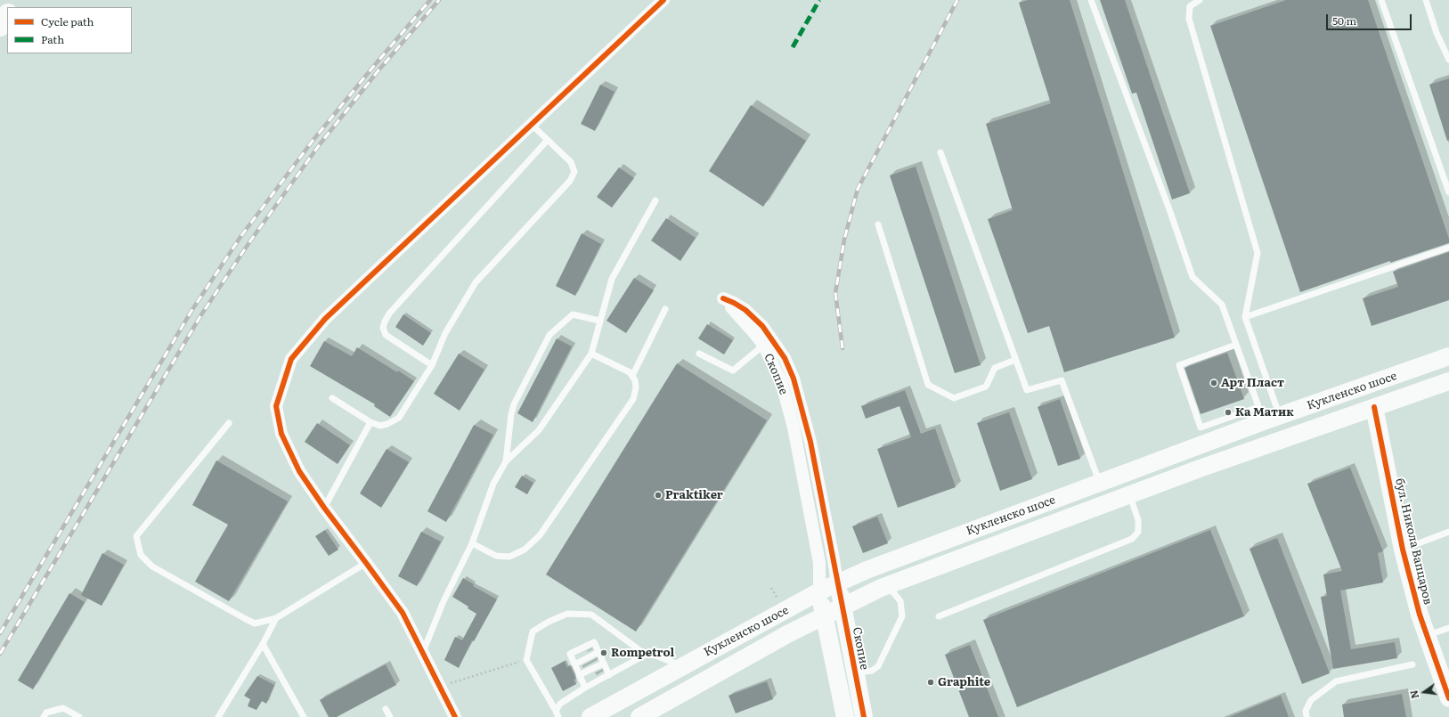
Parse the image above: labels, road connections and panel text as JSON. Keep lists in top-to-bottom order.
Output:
{
  "streets": {
    "main road": ["Скопие", "Кукленско шосе", "бул. Никола Вапцаров"]
  },
  "crossings": [
    ["Скопие", "Кукленско шосе"],
    ["Кукленско шосе", "бул. Никола Вапцаров"]
  ],
  "places": [
    "Арт Пласт",
    "Ка Матик",
    "Praktiker",
    "Rompetrol",
    "Graphite"
  ],
  "legend": ["Cycle path", "Path"],
  "scale_bar": "50 m",
  "north": "left"
}
